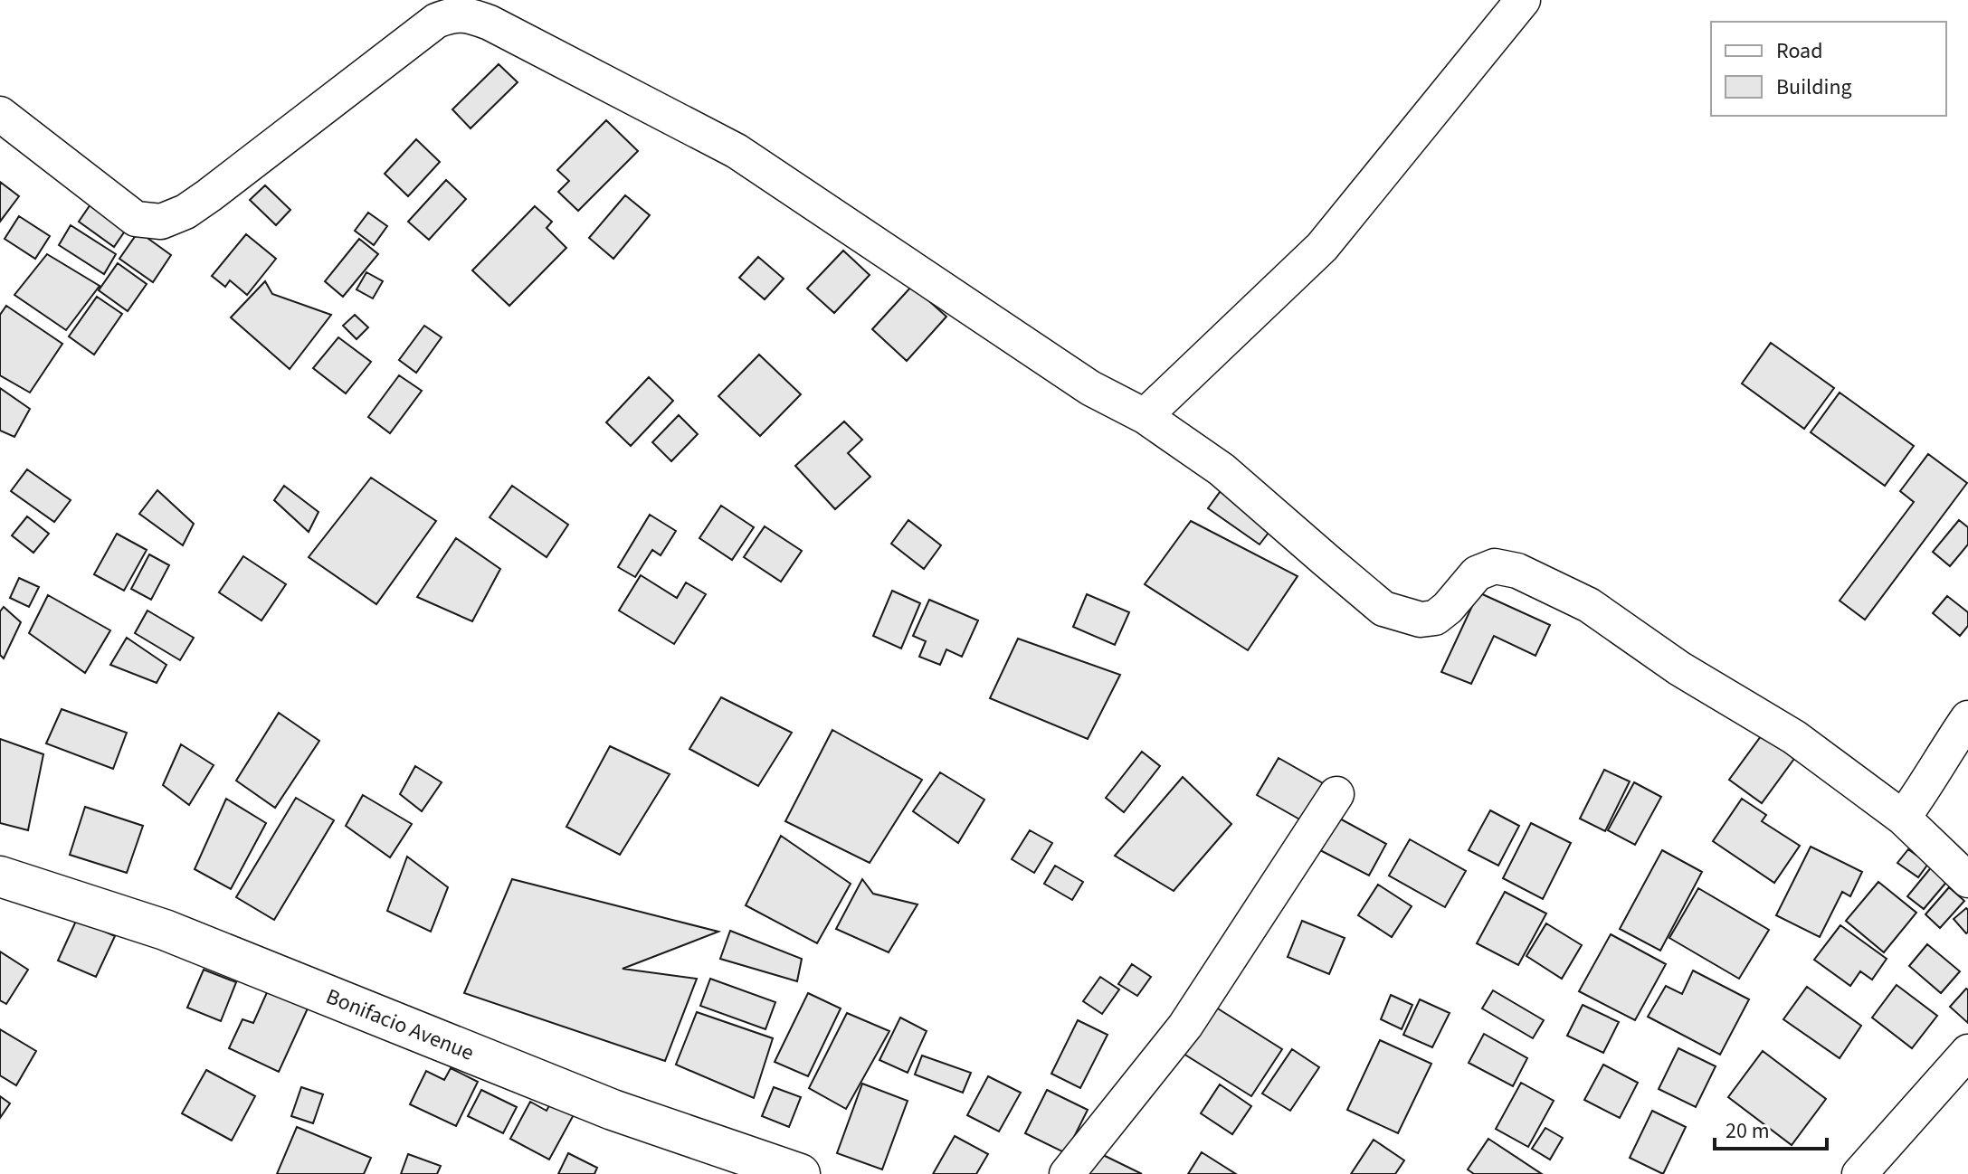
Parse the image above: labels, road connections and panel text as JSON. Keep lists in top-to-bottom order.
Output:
{
  "streets": {
    "street": ["Bonifacio Avenue"]
  },
  "legend": ["Road", "Building"],
  "scale_bar": "20 m"
}
